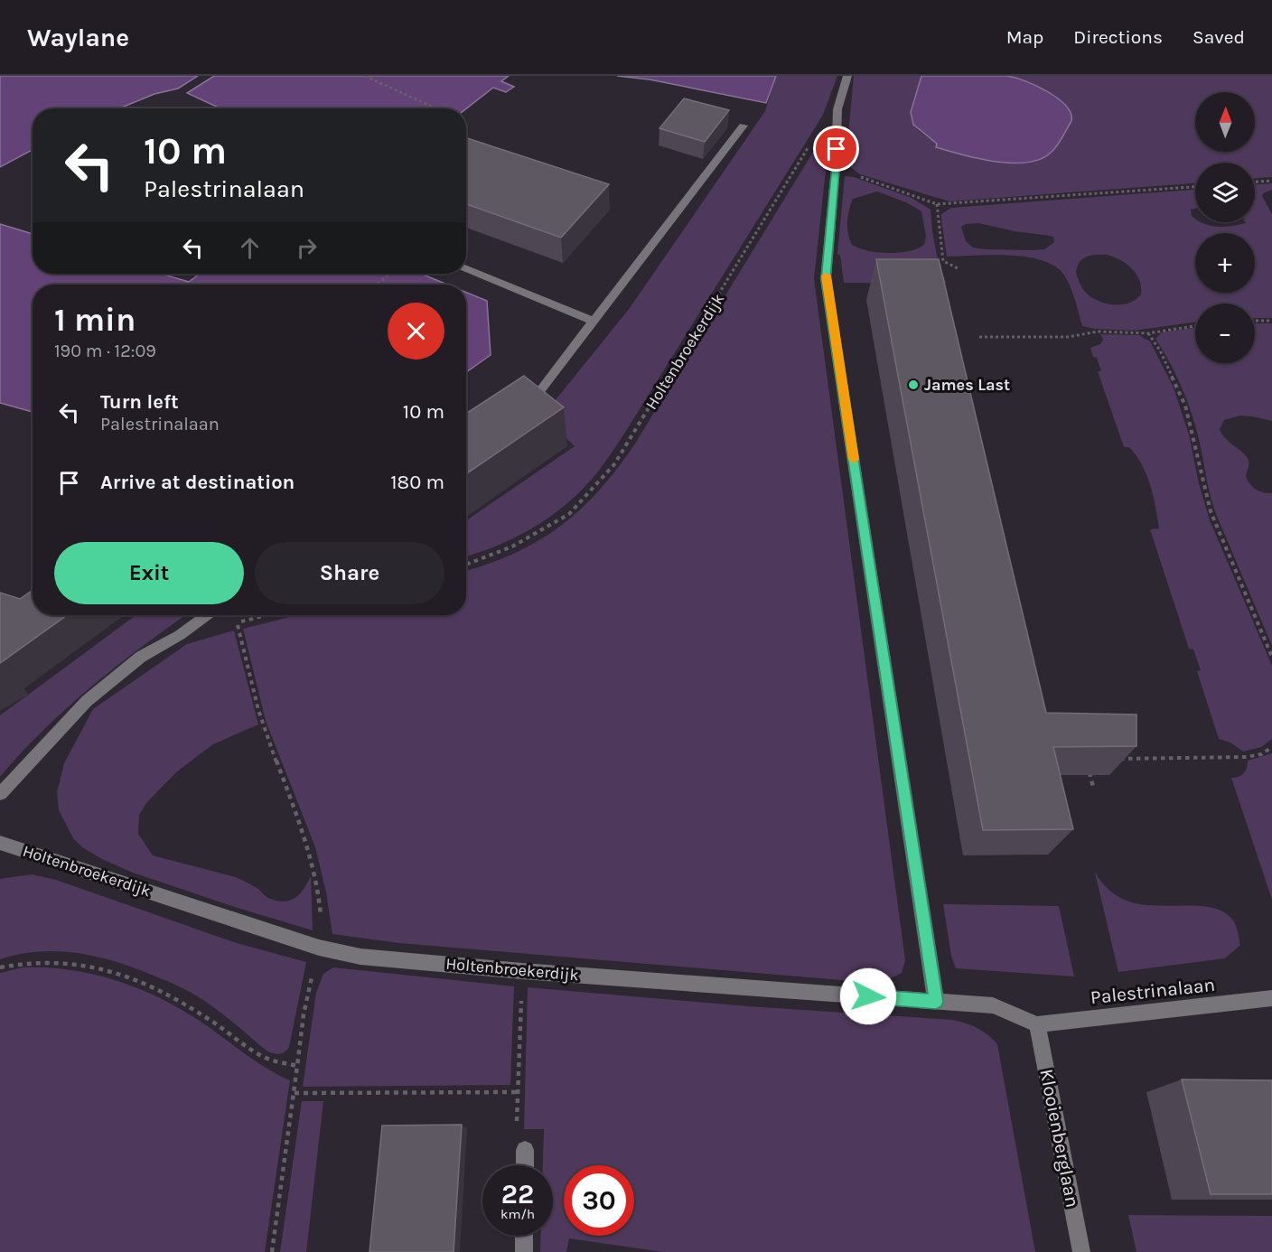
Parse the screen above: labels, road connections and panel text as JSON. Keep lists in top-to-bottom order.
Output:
{
  "streets": {
    "street": ["Holtenbroekerdijk", "Palestrinalaan", "Klooienberglaan"]
  },
  "crossings": [
    ["Holtenbroekerdijk", "Palestrinalaan"],
    ["Holtenbroekerdijk", "Klooienberglaan"],
    ["Palestrinalaan", "Klooienberglaan"]
  ],
  "places": ["James Last"],
  "north": "top",
  "page": {
    "header": "Waylane",
    "nav": ["Map", "Directions", "Saved"],
    "map_buttons": ["+", "−"],
    "turn": ["10 m", "Palestrinalaan"],
    "heading": ["1 min", "190 m · 12:09"],
    "list": [
      {
        "name": "Turn left",
        "note": "Palestrinalaan",
        "value": "10 m"
      },
      {
        "name": "Arrive at destination",
        "value": "180 m"
      }
    ],
    "buttons": ["Exit", "Share"],
    "speed": "22 km/h",
    "limit": "30"
  }
}
